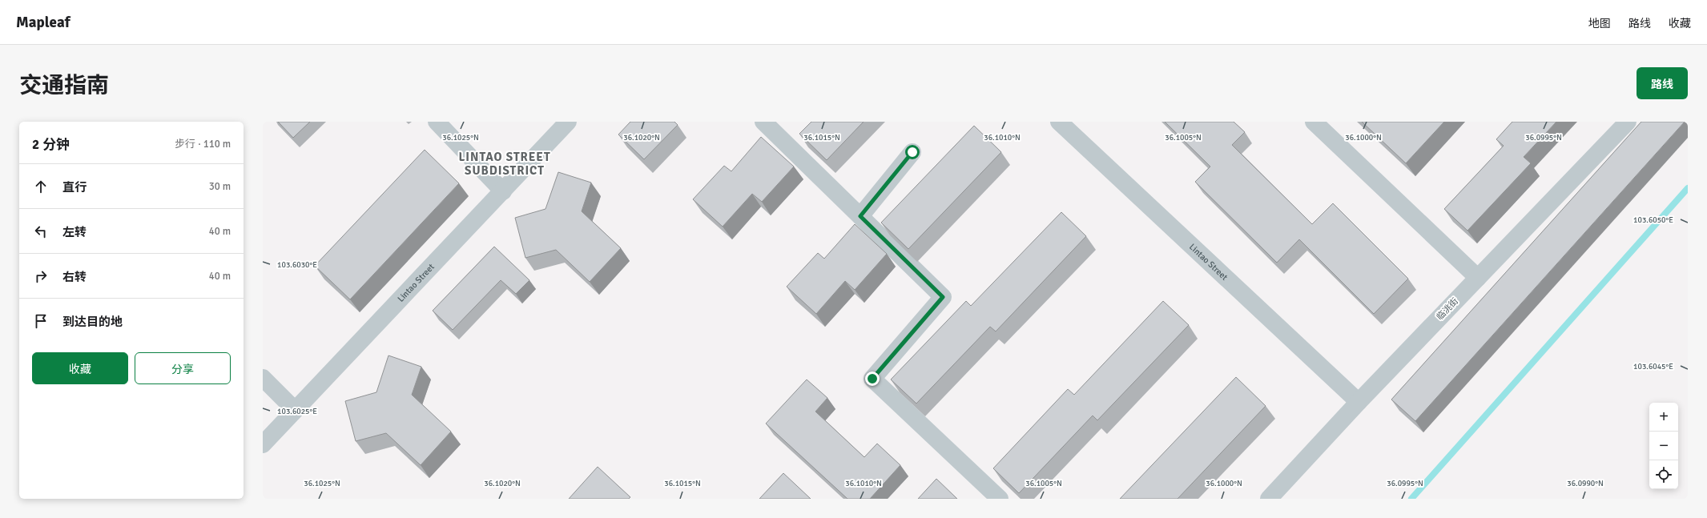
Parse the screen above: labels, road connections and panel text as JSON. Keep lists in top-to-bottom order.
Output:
{
  "streets": {
    "street": ["Lintao Street", "临洮街"]
  },
  "crossings": [
    ["Lintao Street", "临洮街"]
  ],
  "districts": ["LINTAO STREET SUBDISTRICT"],
  "page": {
    "header": "Mapleaf",
    "nav": ["地图", "路线", "收藏"],
    "title": "交通指南",
    "buttons": [
      "路线",
      ["收藏", "分享"]
    ],
    "heading": ["2 分钟", "步行 · 110 m"],
    "list": [
      ["直行", "30 m"],
      ["左转", "40 m"],
      ["右转", "40 m"],
      "到达目的地"
    ],
    "map_buttons": ["+", "−"]
  },
  "coordinates": [
    "36.1025°N",
    "36.1020°N",
    "36.1015°N",
    "36.1010°N",
    "36.1005°N",
    "36.1000°N",
    "36.0995°N",
    "103.6050°E",
    "103.6030°E",
    "103.6045°E",
    "103.6025°E",
    "36.0990°N"
  ]
}
